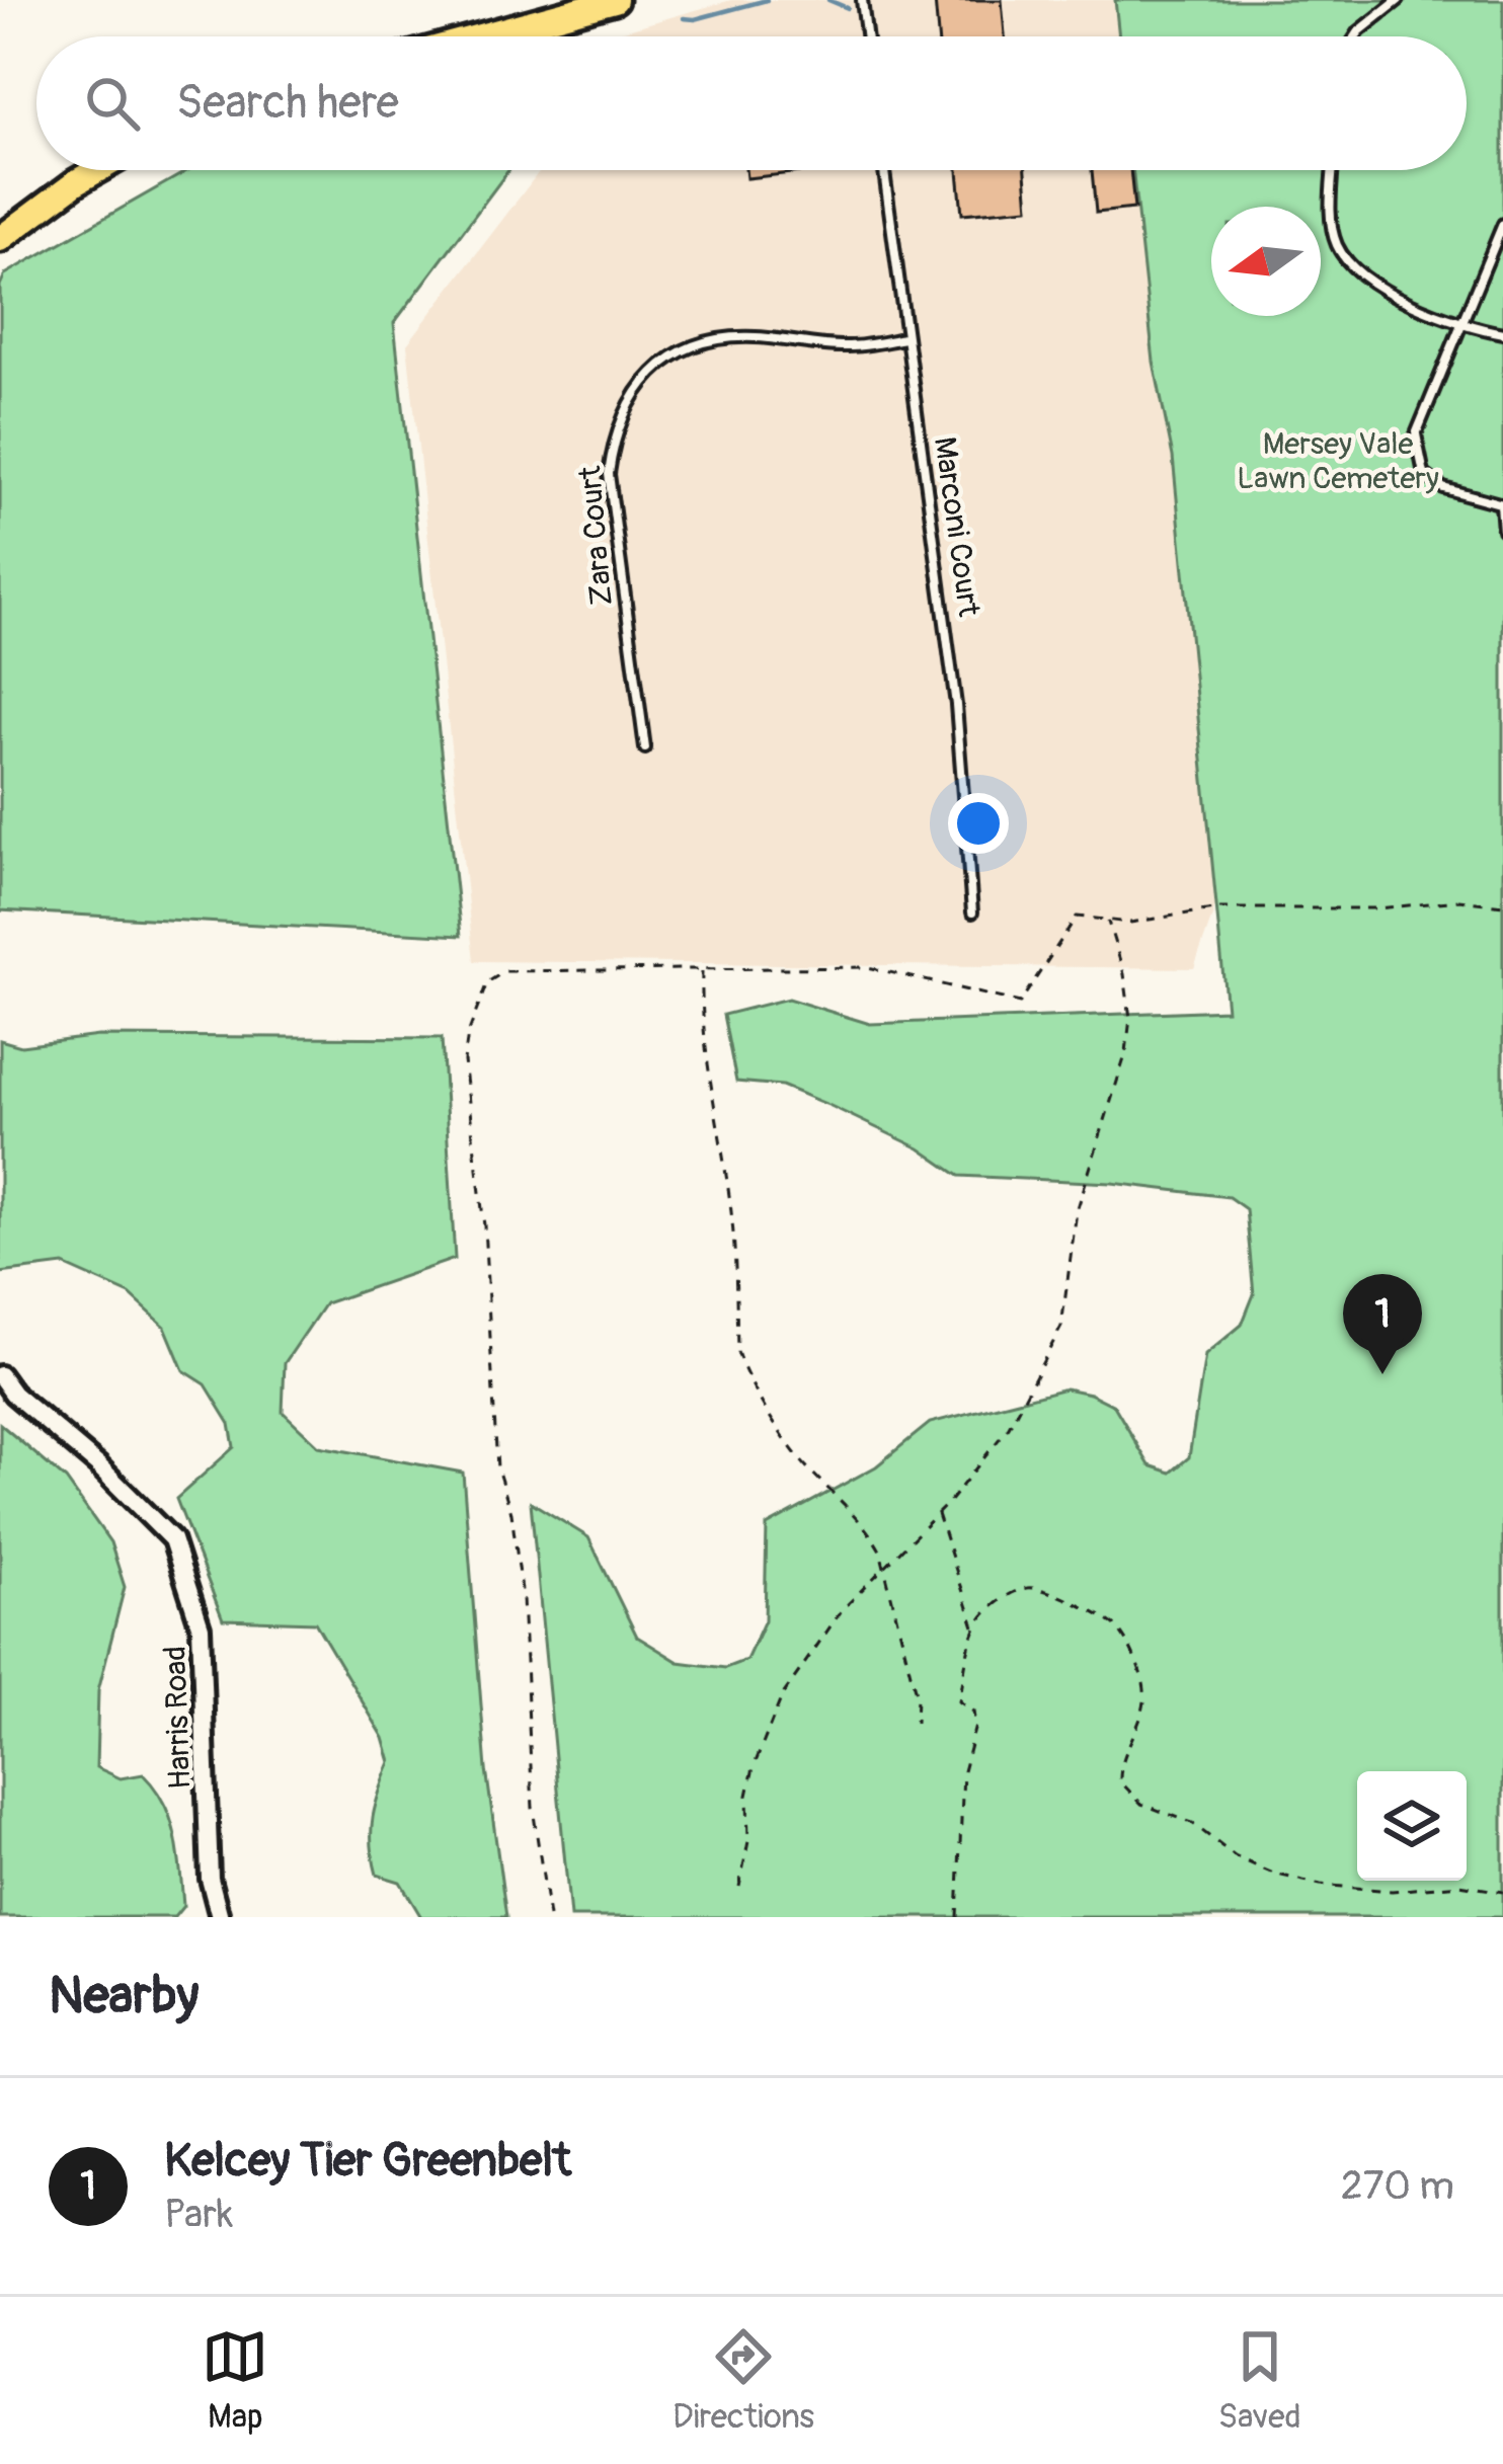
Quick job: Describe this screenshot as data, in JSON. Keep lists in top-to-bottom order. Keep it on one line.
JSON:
{"streets":{"street":["Harris Road"],"lane":["Marconi Court","Zara Court"]},"crossings":[["Marconi Court","Zara Court"]],"parks":["Mersey Vale Lawn Cemetery"],"north":"left","page":{"search":"Search here","pins":"1","heading":"Nearby","list":[{"mark":"1","name":"Kelcey Tier Greenbelt","note":"Park","value":"270 m"}],"nav":["Map","Directions","Saved"]}}
